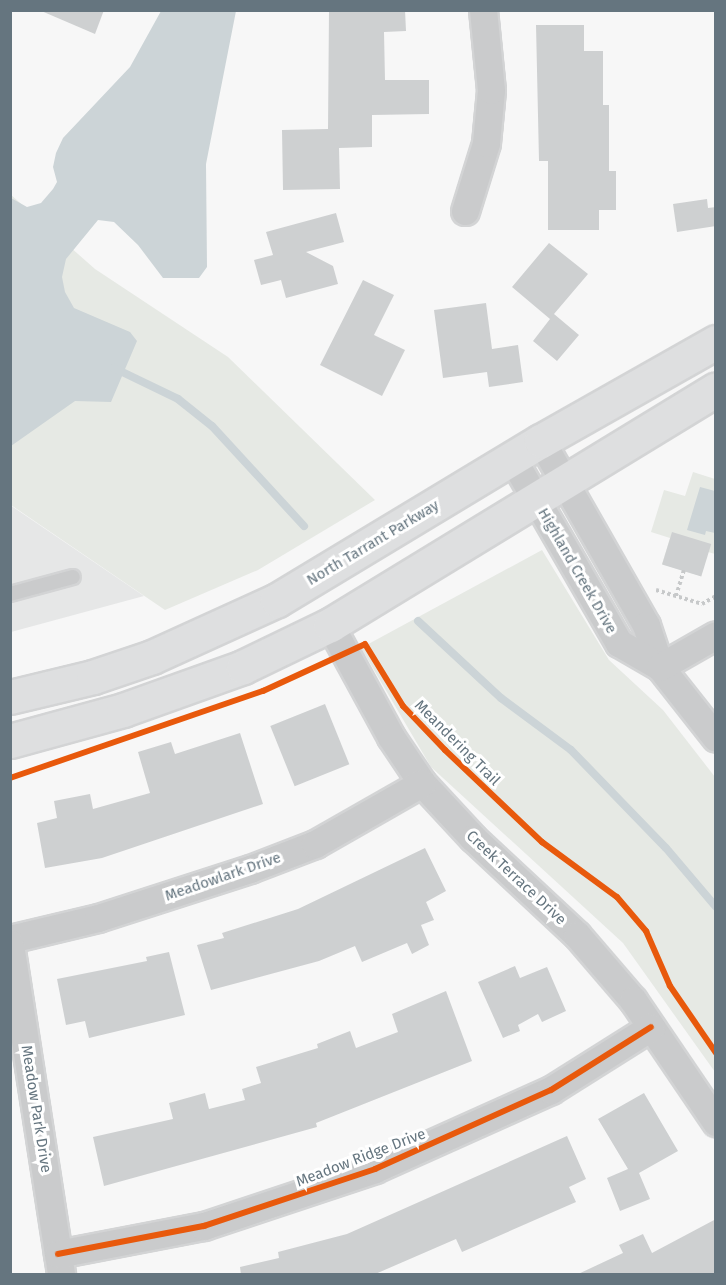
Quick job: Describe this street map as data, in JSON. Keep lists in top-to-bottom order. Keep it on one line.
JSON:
{"streets":{"main road":["North Tarrant Parkway"],"street":["Highland Creek Drive","Meadowlark Drive","Creek Terrace Drive","Meadow Park Drive","Meadow Ridge Drive"],"cycle path":["Meandering Trail"]},"crossings":[["North Tarrant Parkway","Highland Creek Drive"],["Meadowlark Drive","Creek Terrace Drive"],["Creek Terrace Drive","Meadow Ridge Drive"],["Meadow Park Drive","Meadow Ridge Drive"]]}
